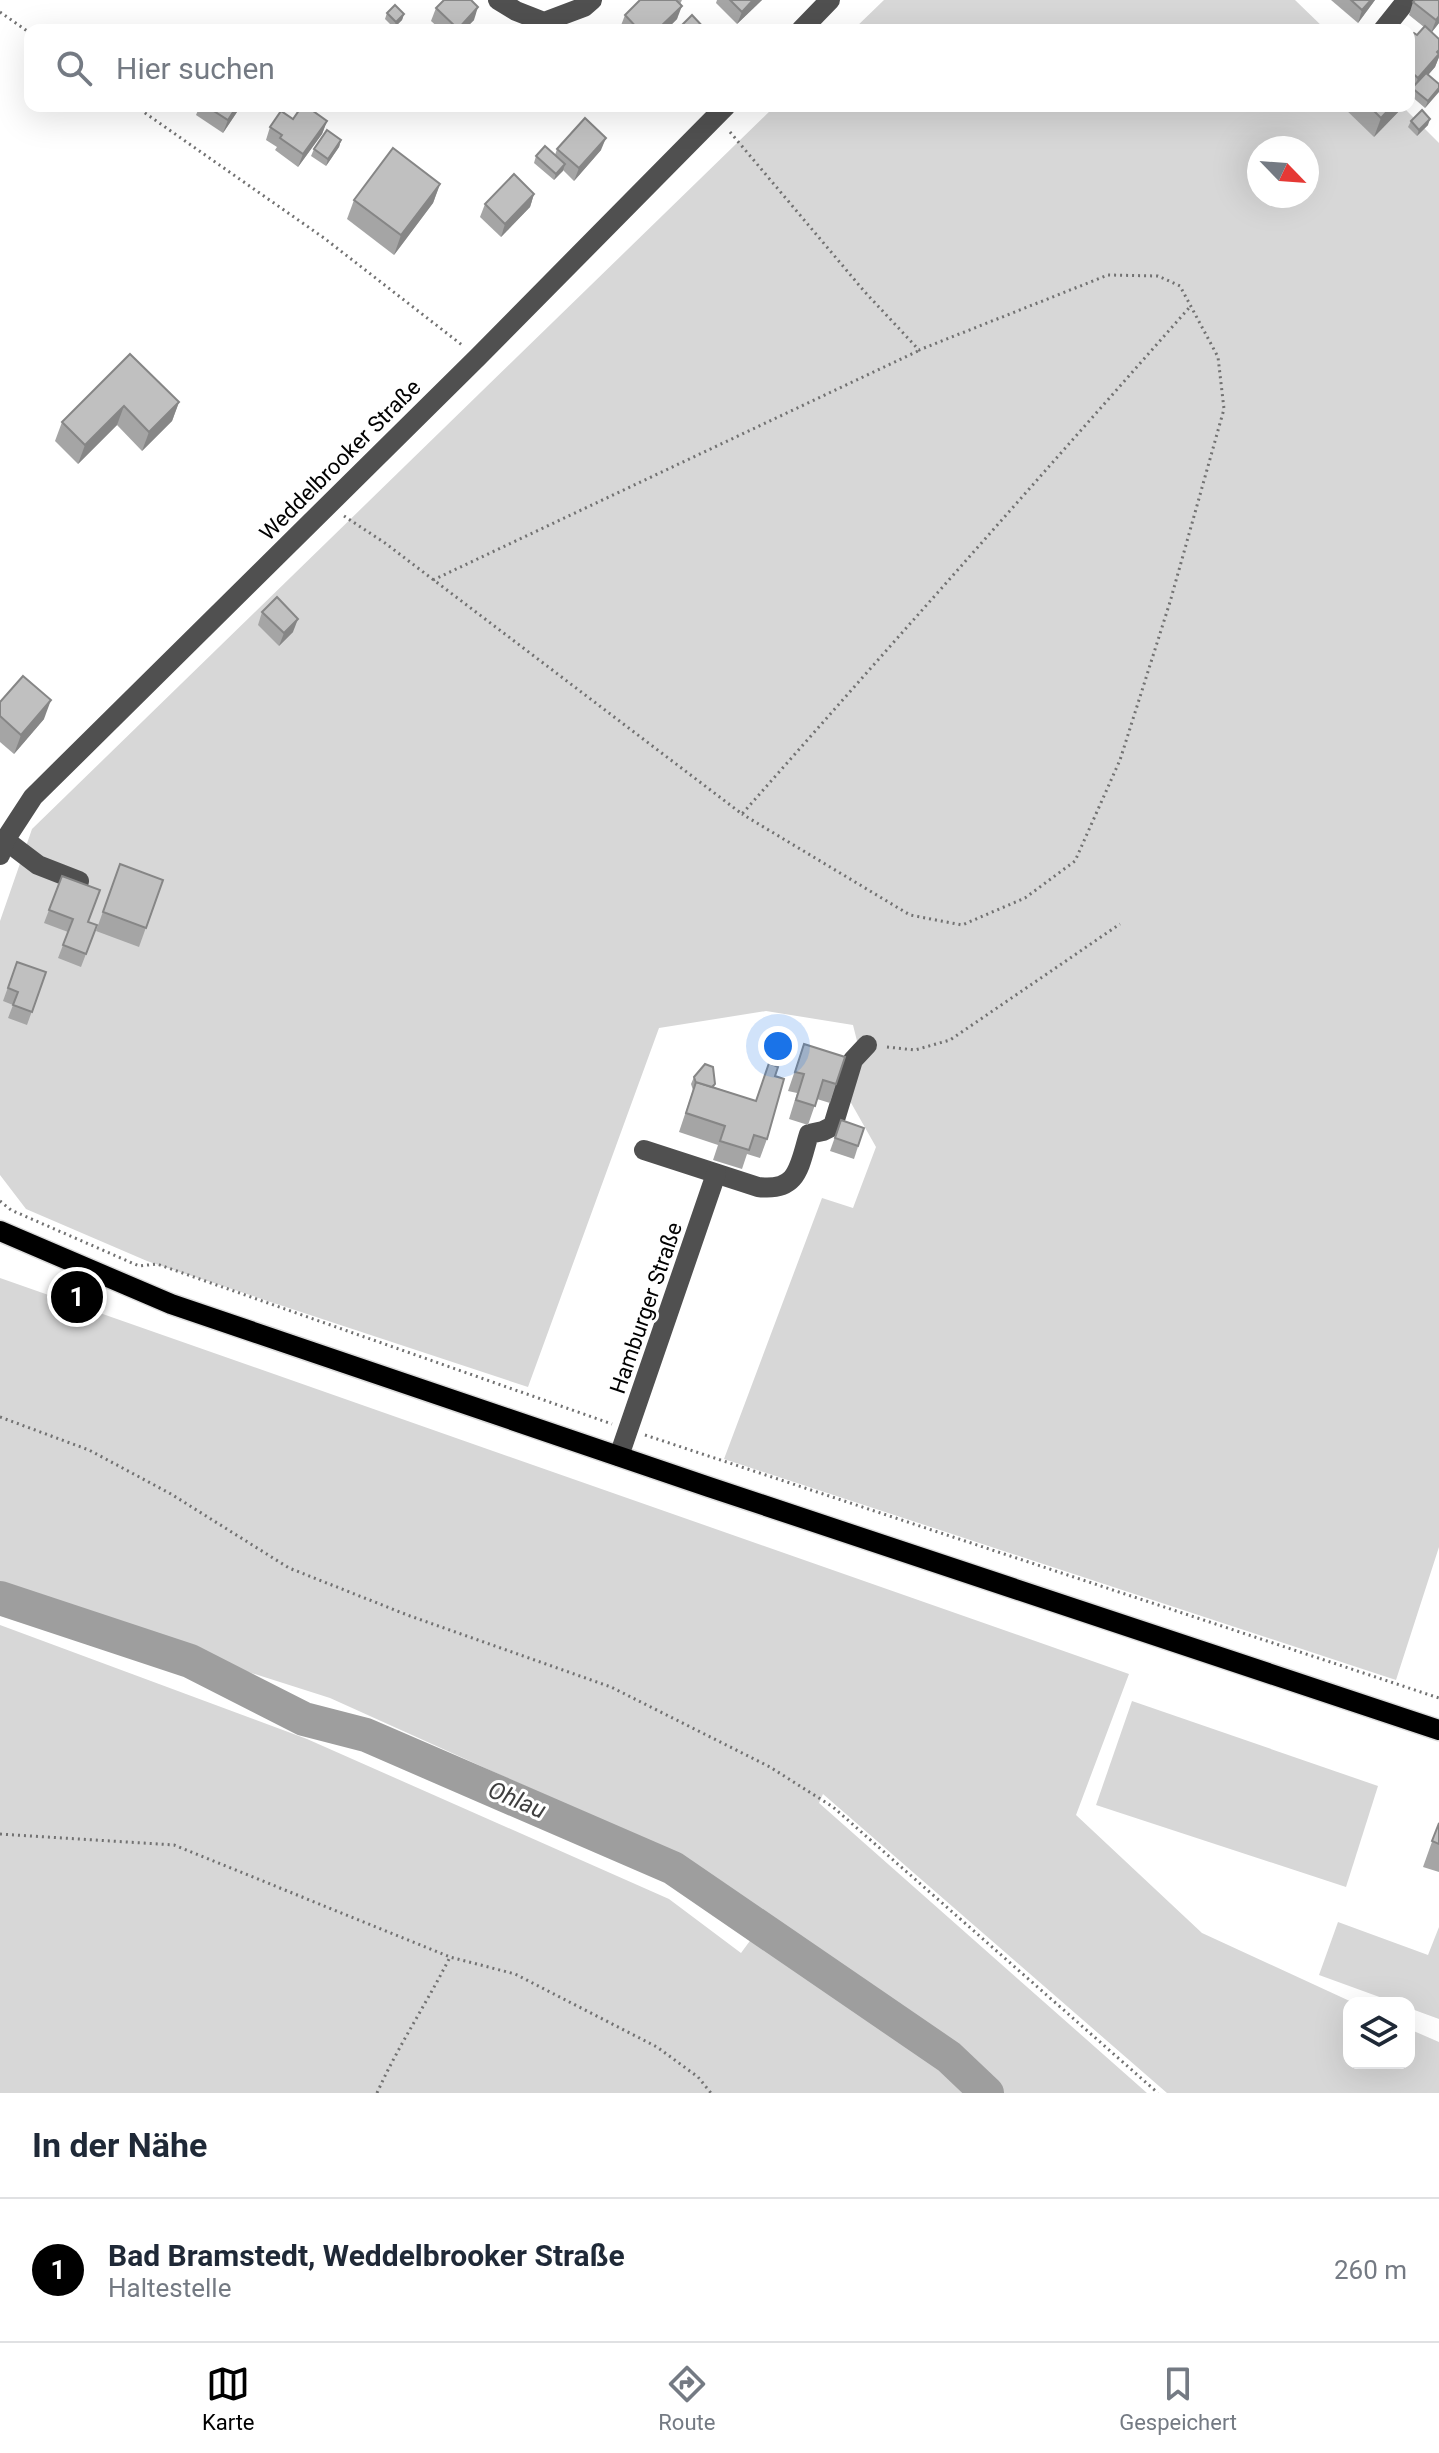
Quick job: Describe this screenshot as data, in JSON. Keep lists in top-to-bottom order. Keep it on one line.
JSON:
{"streets":{"street":["Weddelbrooker Straße","Hamburger Straße"]},"water":["Ohlau"],"north":"bottom right","page":{"search":"Hier suchen","pins":"1","heading":"In der Nähe","list":[{"mark":"1","name":"Bad Bramstedt, Weddelbrooker Straße","note":"Haltestelle","value":"260 m"}],"nav":["Karte","Route","Gespeichert"]}}
